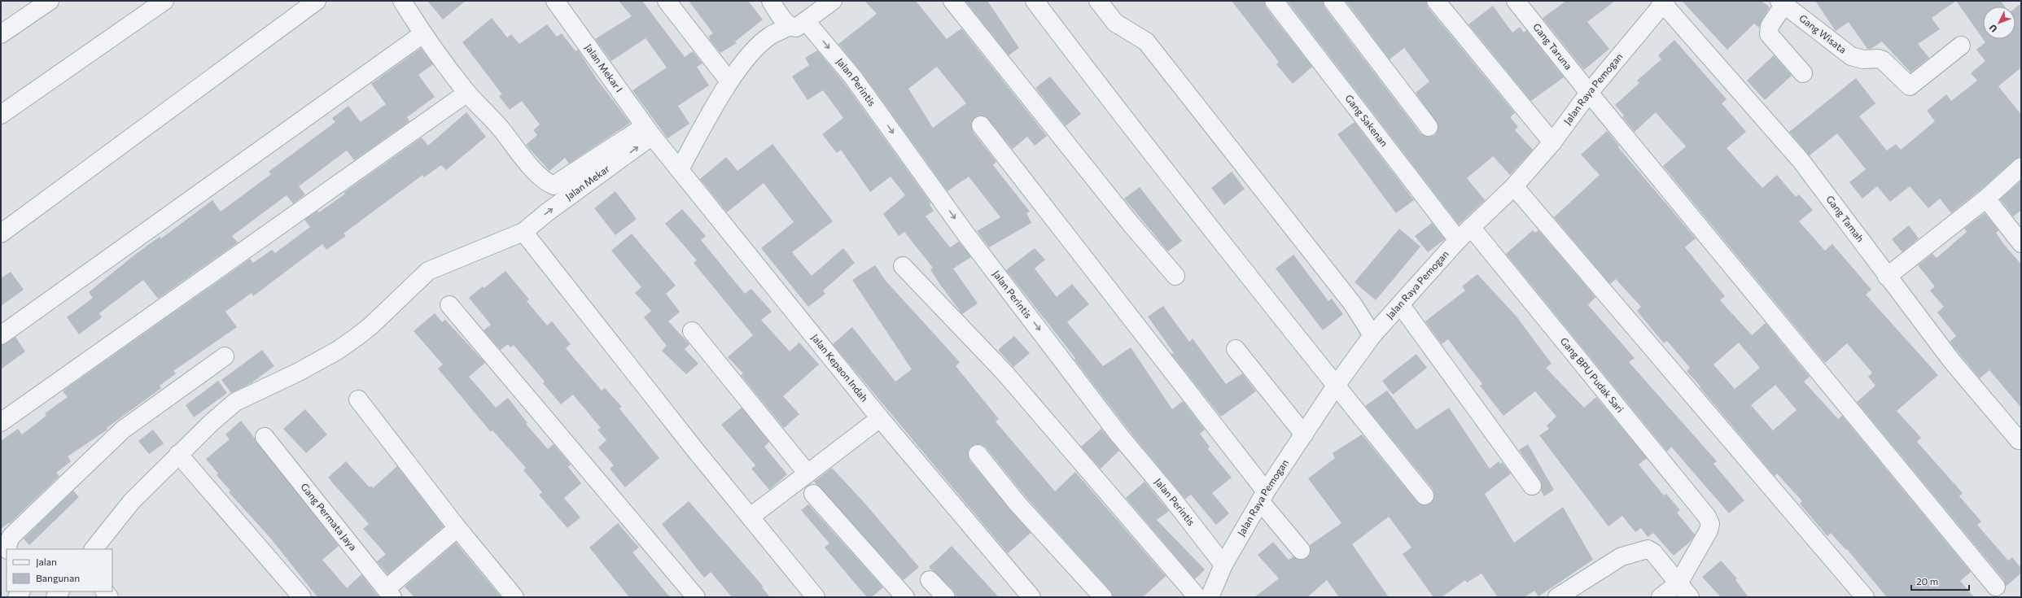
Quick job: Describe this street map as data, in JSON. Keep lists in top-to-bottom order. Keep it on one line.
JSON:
{"streets":{"street":["Gang Wisata","Gang Taruna","Jalan Mekar I","Jalan Perintis","Jalan Raya Pemogan","Gang Sakenan","Jalan Mekar","Gang Tamah","Jalan Kepaon Indah","Gang BPU Pudak Sari","Gang Permata Jaya"]},"crossings":[["Gang Taruna","Jalan Raya Pemogan"],["Jalan Mekar I","Jalan Mekar"],["Jalan Mekar I","Jalan Kepaon Indah"],["Jalan Perintis","Jalan Raya Pemogan"],["Jalan Raya Pemogan","Gang Sakenan"],["Jalan Raya Pemogan","Gang Tamah"],["Jalan Raya Pemogan","Gang BPU Pudak Sari"],["Jalan Mekar","Jalan Kepaon Indah"]],"legend":["Jalan","Bangunan"],"scale_bar":"20 m","north":"bottom left"}
